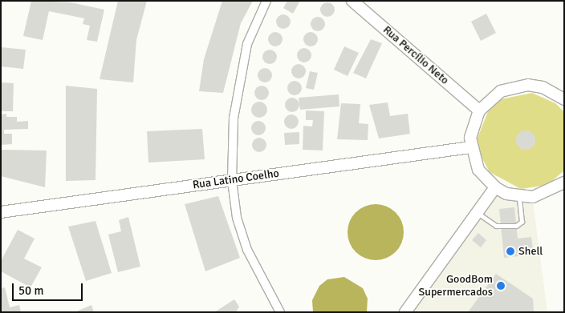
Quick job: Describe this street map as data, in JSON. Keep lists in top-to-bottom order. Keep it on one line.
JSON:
{"streets":{"main road":["Rua Percílio Neto","Rua Latino Coelho"]},"places":["Shell","GoodBom Supermercados"],"scale_bar":"50 m"}
